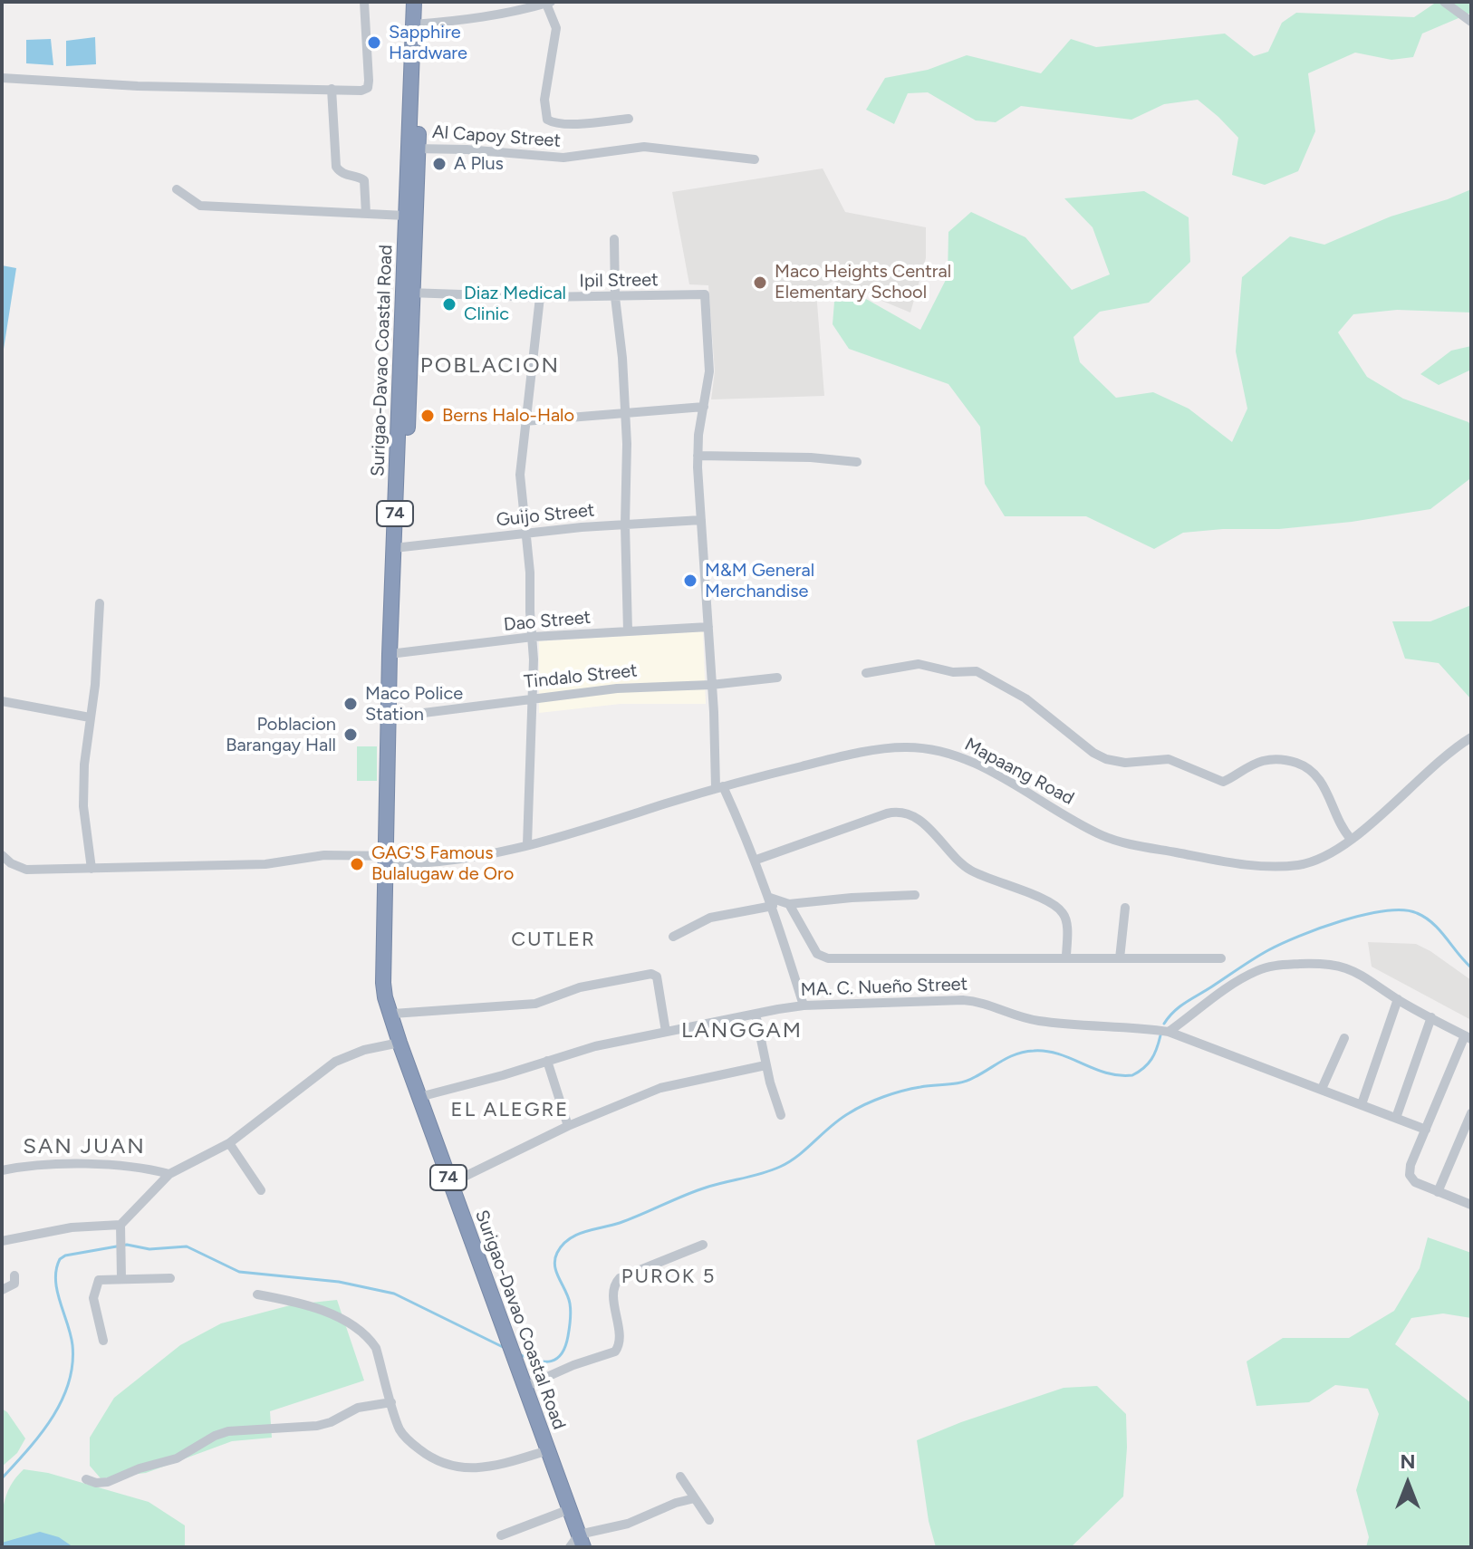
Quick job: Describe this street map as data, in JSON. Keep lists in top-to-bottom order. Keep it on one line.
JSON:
{"streets":{"highway":["Surigao-Davao Coastal Road","74"],"street":["Al Capoy Street","Ipil Street","Guijo Street","Dao Street","Tindalo Street","Mapaang Road","MA. C. Nueño Street"]},"crossings":[["Al Capoy Street","Surigao-Davao Coastal Road"],["Ipil Street","Surigao-Davao Coastal Road"],["Surigao-Davao Coastal Road","Guijo Street"],["Surigao-Davao Coastal Road","Dao Street"],["Surigao-Davao Coastal Road","Tindalo Street"],["Surigao-Davao Coastal Road","Mapaang Road"],["Surigao-Davao Coastal Road","MA. C. Nueño Street"]],"districts":["POBLACION","CUTLER","LANGGAM","EL ALEGRE","SAN JUAN","PUROK 5"],"places":["Sapphire Hardware","A Plus","Maco Heights Central Elementary School","Diaz Medical Clinic","Berns Halo-Halo","M&M General Merchandise","Maco Police Station","Poblacion Barangay Hall","GAG'S Famous Bulalugaw de Oro"],"north":"top"}
